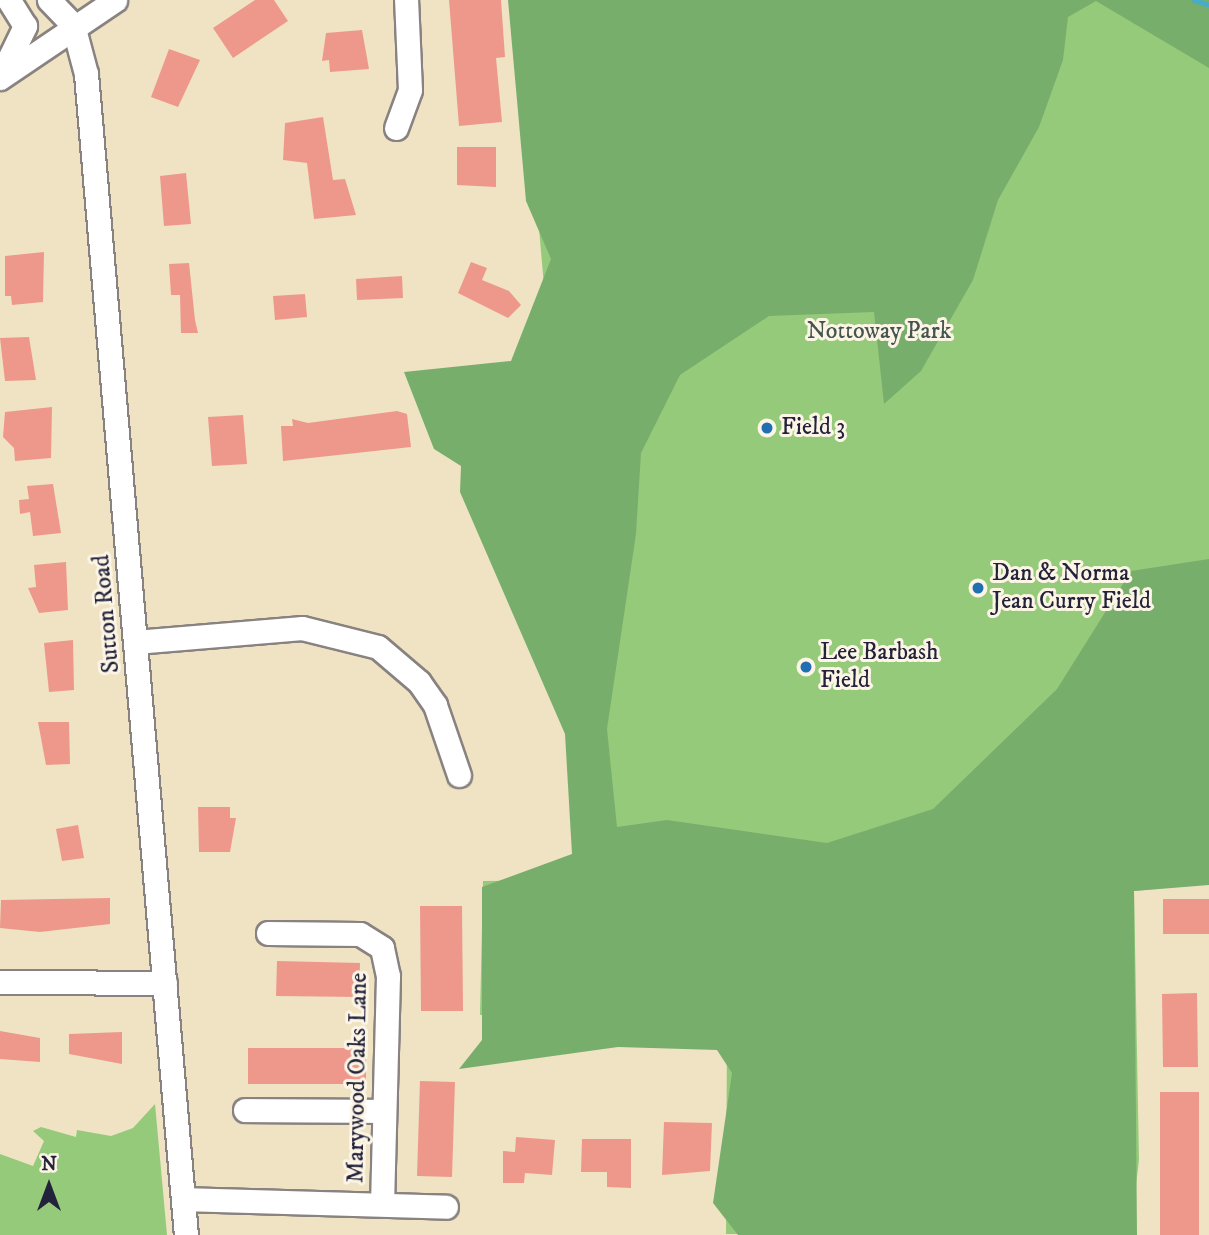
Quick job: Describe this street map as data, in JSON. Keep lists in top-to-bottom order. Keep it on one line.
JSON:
{"streets":{"street":["Sutton Road","Marywood Oaks Lane"]},"parks":["Nottoway Park"],"places":["Field 3","Dan & Norma Jean Curry Field","Lee Barbash Field"],"north":"top"}
